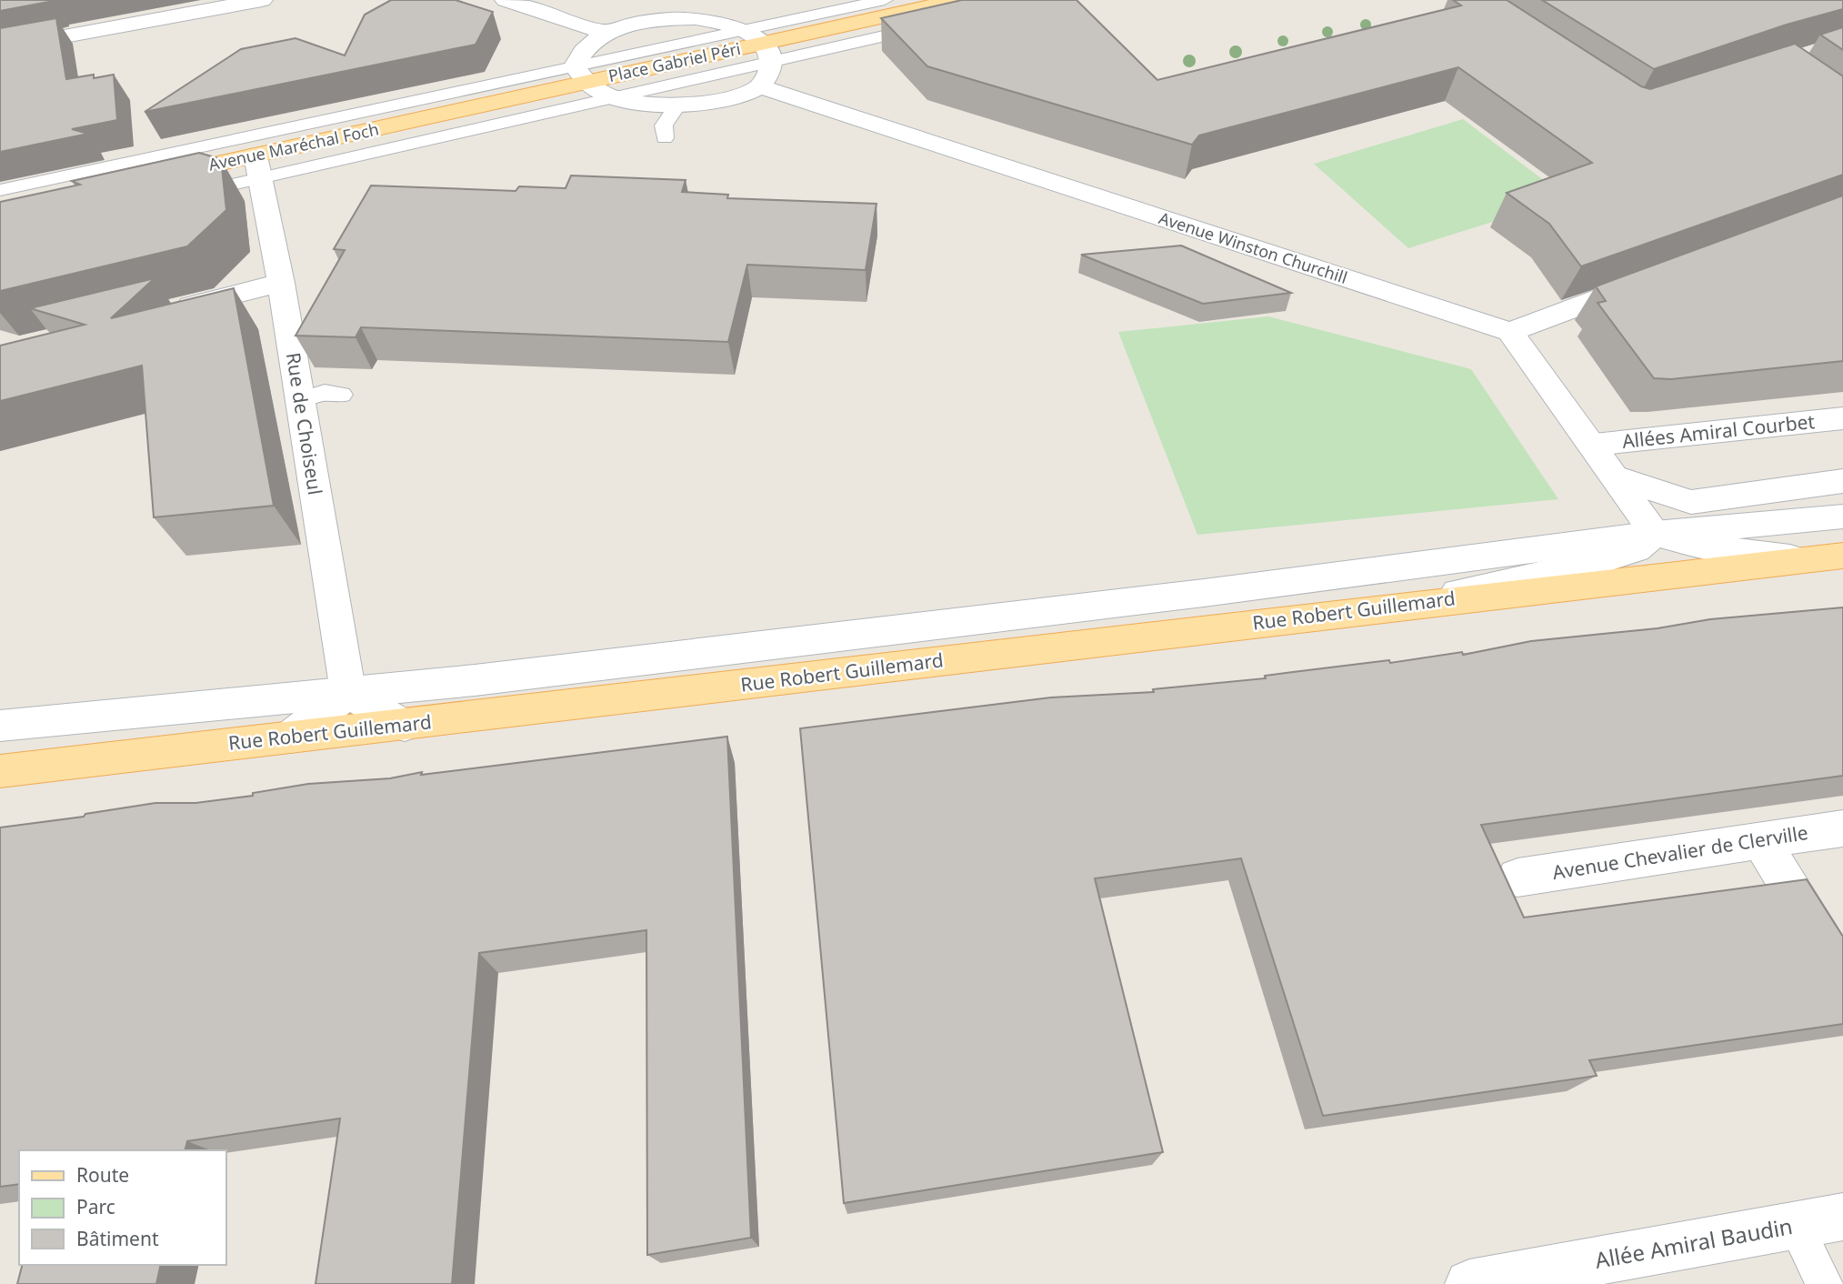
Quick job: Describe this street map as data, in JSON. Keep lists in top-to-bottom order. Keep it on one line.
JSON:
{"streets":{"main road":["Place Gabriel Péri","Avenue Maréchal Foch","Rue Robert Guillemard"],"street":["Avenue Winston Churchill","Rue de Choiseul","Allées Amiral Courbet","Avenue Chevalier de Clerville","Allée Amiral Baudin"]},"crossings":[["Place Gabriel Péri","Avenue Maréchal Foch"],["Place Gabriel Péri","Avenue Winston Churchill"],["Avenue Maréchal Foch","Rue de Choiseul"],["Rue de Choiseul","Rue Robert Guillemard"]],"legend":["Route","Parc","Bâtiment"]}
